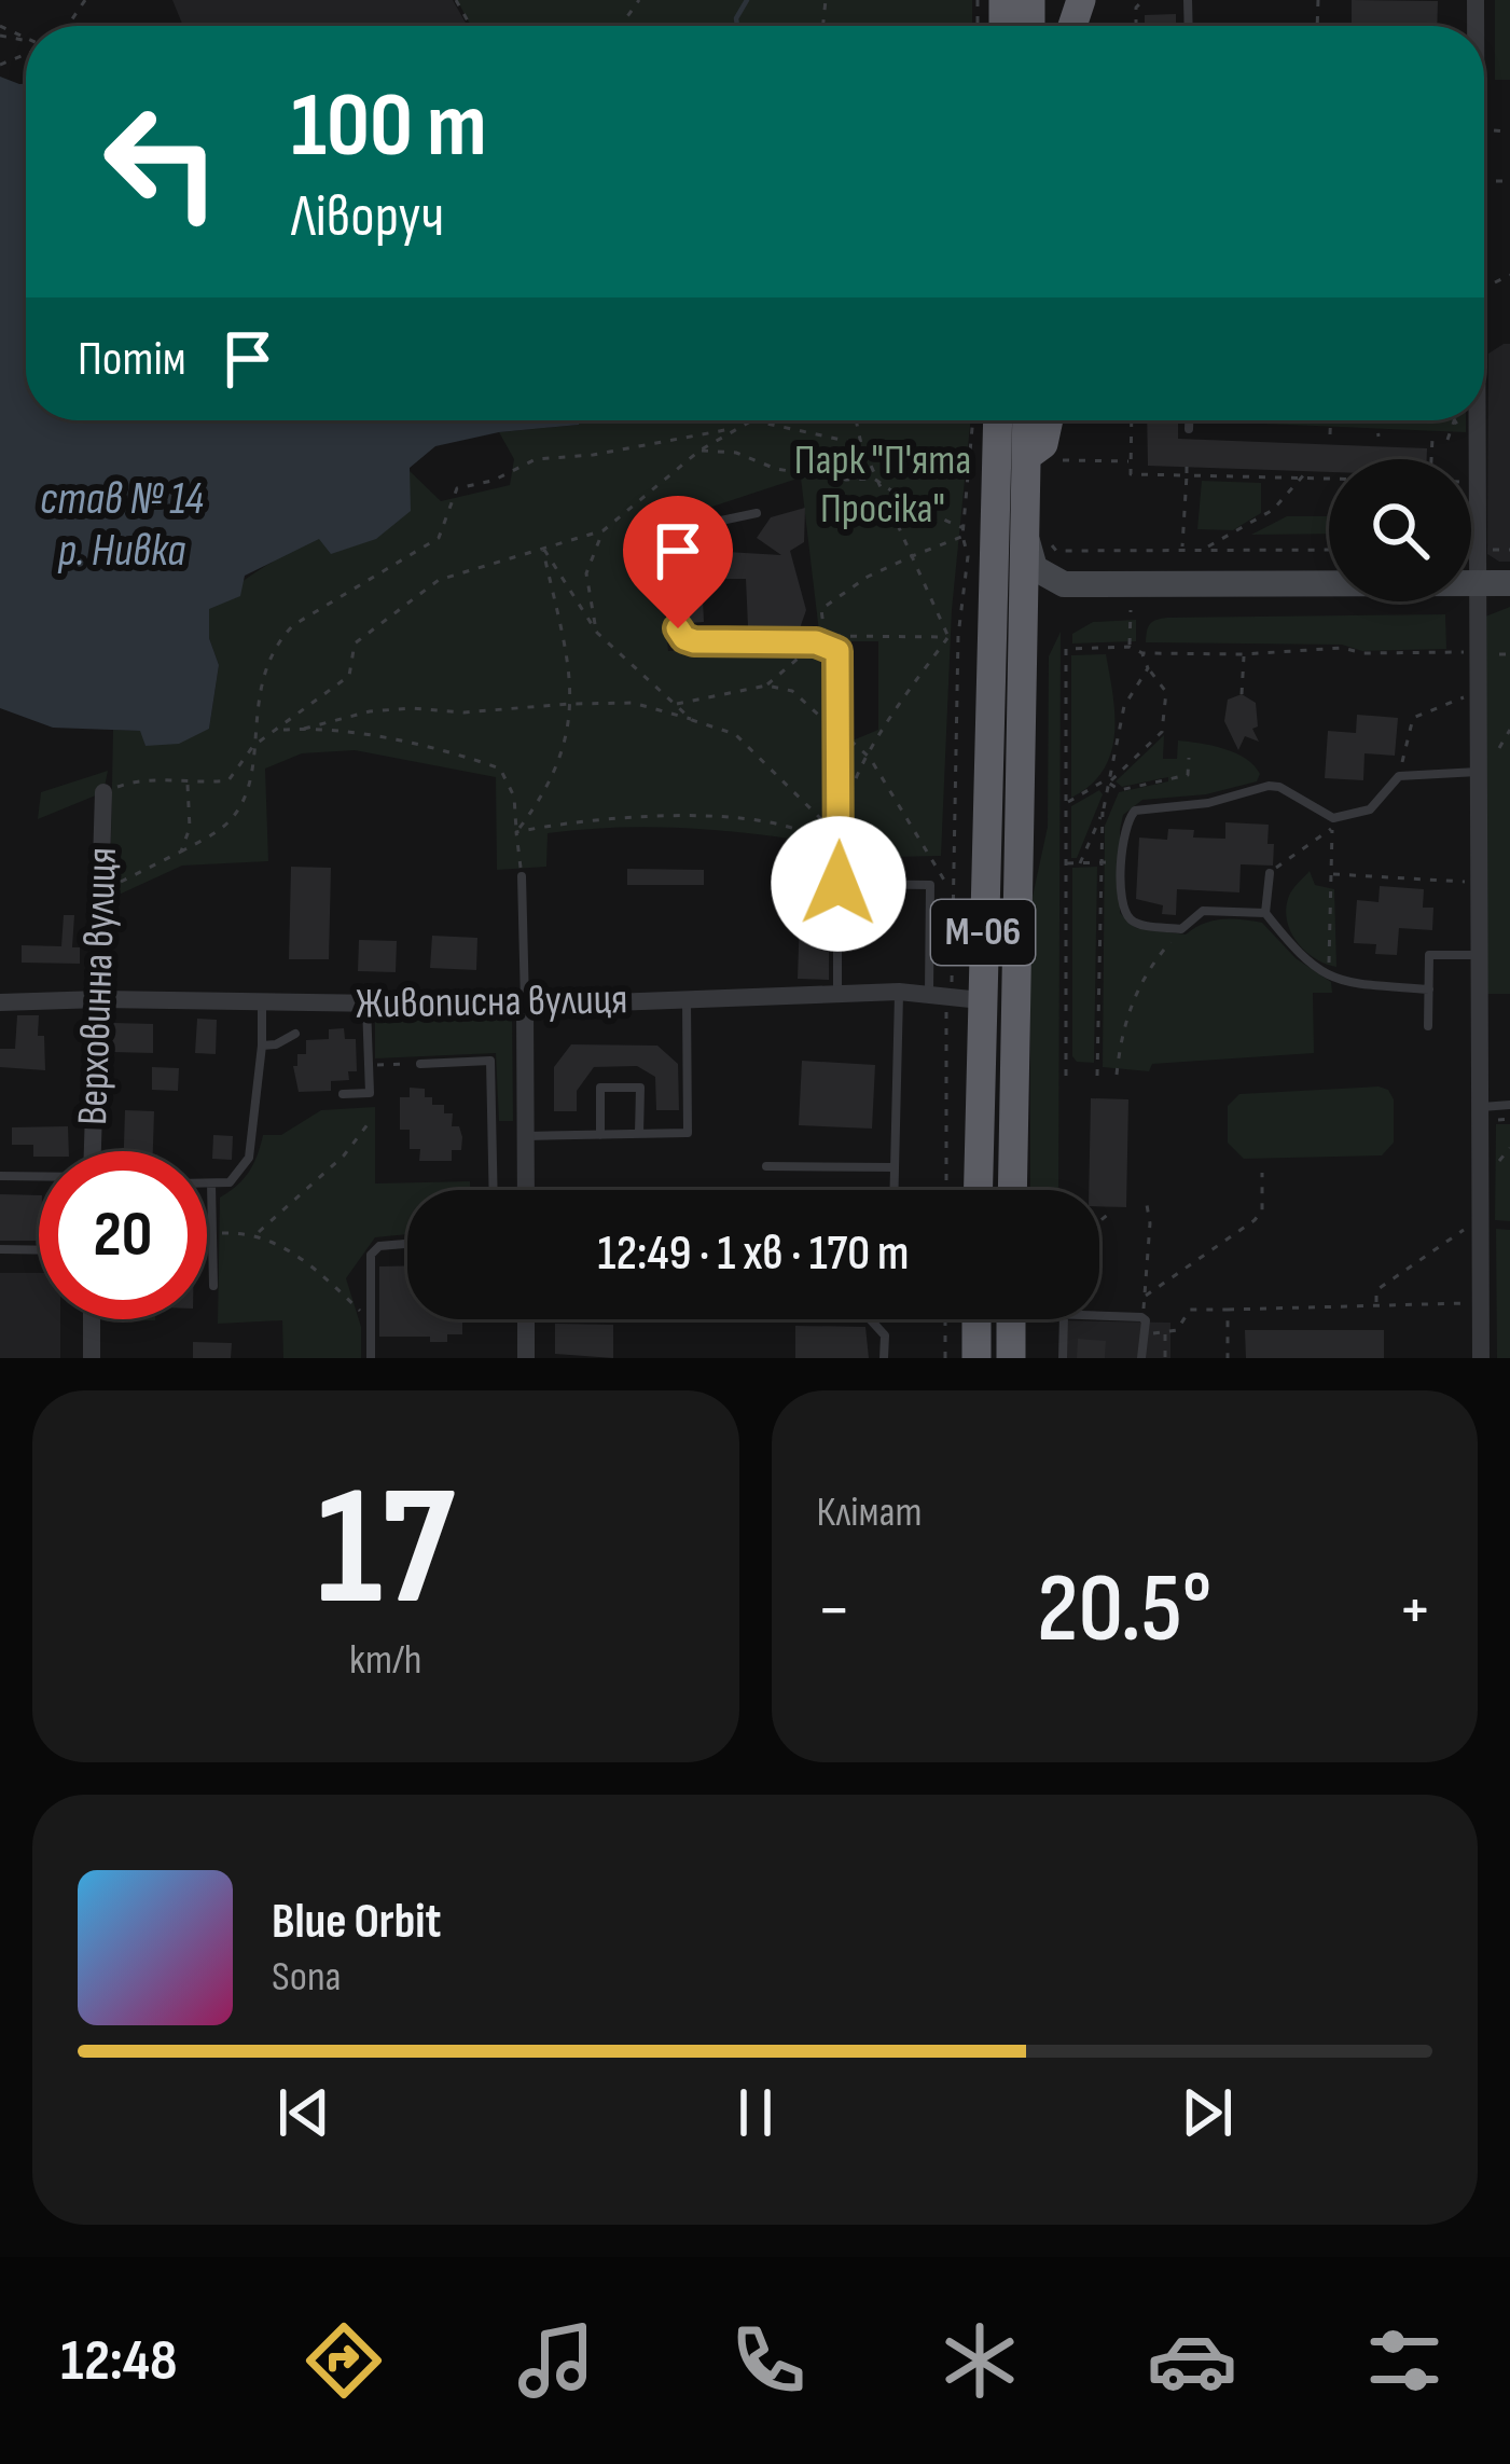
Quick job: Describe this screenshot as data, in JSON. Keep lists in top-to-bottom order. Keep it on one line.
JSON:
{"streets":{"highway":["М-06"],"street":["Верховинна вулиця","Живописна вулиця"]},"crossings":[["М-06","Живописна вулиця"],["Верховинна вулиця","Живописна вулиця"]],"water":["став № 14 р. Нивка"],"parks":["Парк \"П'ята Просіка\""],"page":{"turn":["100 m","Ліворуч"],"then":"Потім","limit":"20","trip":"12:49 · 1 хв · 170 m","tile":[["17","km/h"],"Клімат"],"heat":["−","20.5°","+"],"song":["Blue Orbit","Sona"],"tabs":"12:48"}}
